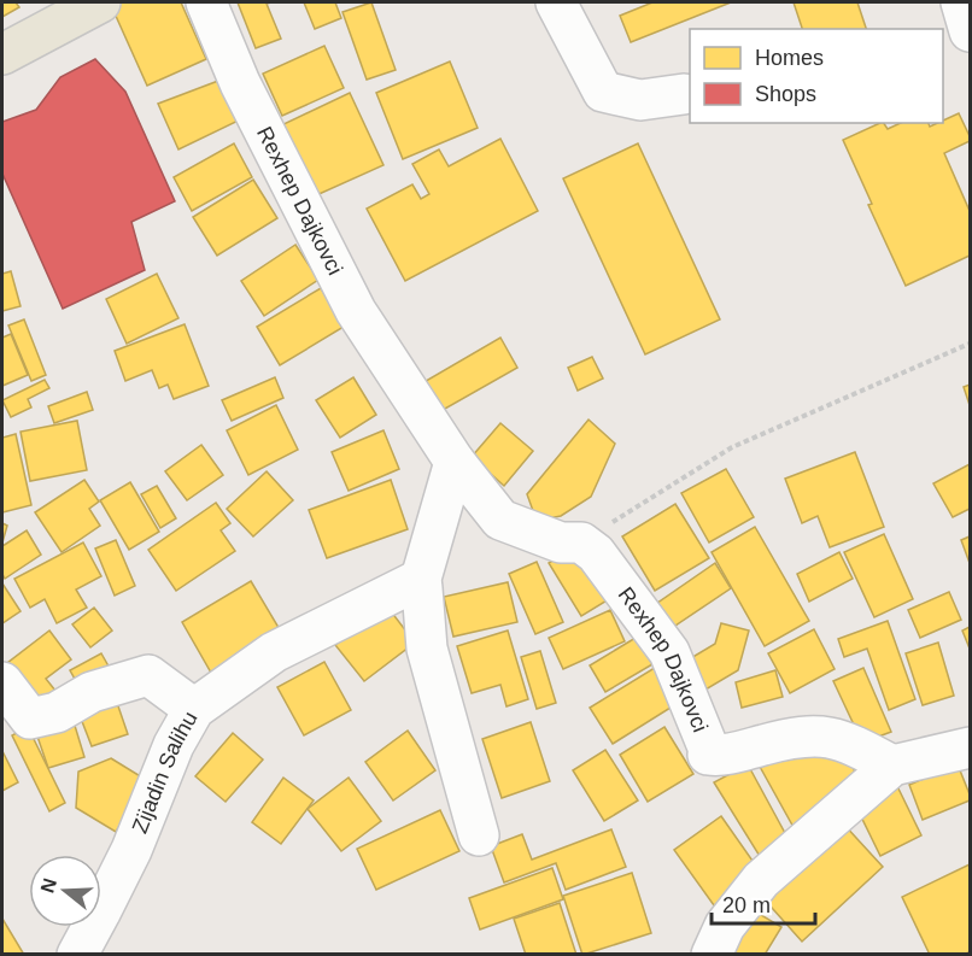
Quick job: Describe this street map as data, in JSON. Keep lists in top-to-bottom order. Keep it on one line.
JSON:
{"streets":{"street":["Rexhep Dajkovci","Zijadin Salihu"]},"legend":["Homes","Shops"],"scale_bar":"20 m","north":"left"}
